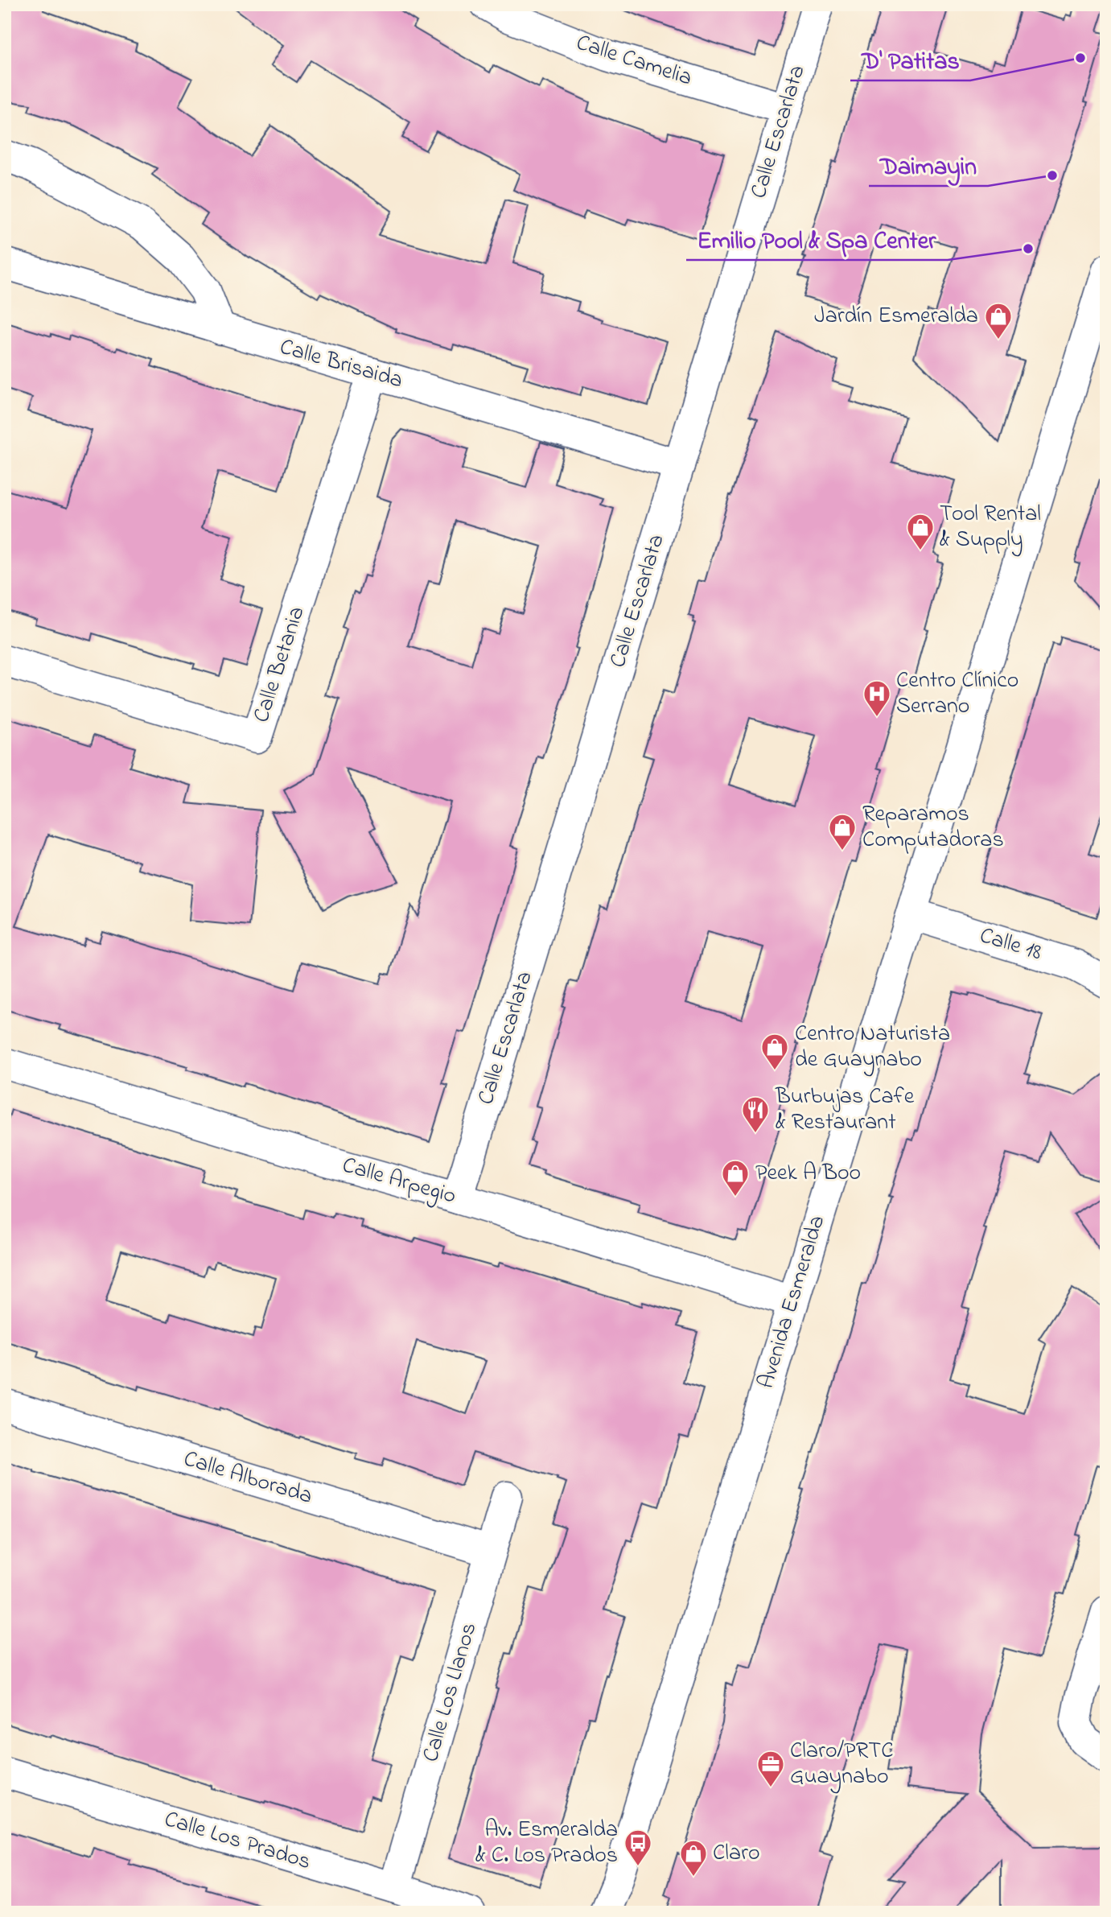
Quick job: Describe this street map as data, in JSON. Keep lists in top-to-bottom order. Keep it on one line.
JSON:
{"streets":{"street":["Calle Camelia","Calle Escarlata","Calle Brisaida","Calle Betania","Calle 18","Calle Arpegio","Avenida Esmeralda","Calle Alborada","Calle Los Llanos","Calle Los Prados"]},"crossings":[["Calle Camelia","Calle Escarlata"],["Calle Escarlata","Calle Brisaida"],["Calle Escarlata","Calle Arpegio"],["Calle Brisaida","Calle Betania"],["Calle 18","Avenida Esmeralda"],["Calle Arpegio","Avenida Esmeralda"],["Calle Alborada","Calle Los Llanos"],["Calle Los Llanos","Calle Los Prados"]],"places":{"other":["D' Patitas","Daimayin","Emilio Pool & Spa Center"],"shop":["Jardín Esmeralda","Tool Rental & Supply","Reparamos Computadoras","Centro Naturista de Guaynabo","Peek A Boo","Claro"],"hospital":["Centro Clínico Serrano"],"restaurant":["Burbujas Cafe & Restaurant"],"office":["Claro/PRTC Guaynabo"],"bus stop":["Av. Esmeralda & C. Los Prados"]}}
